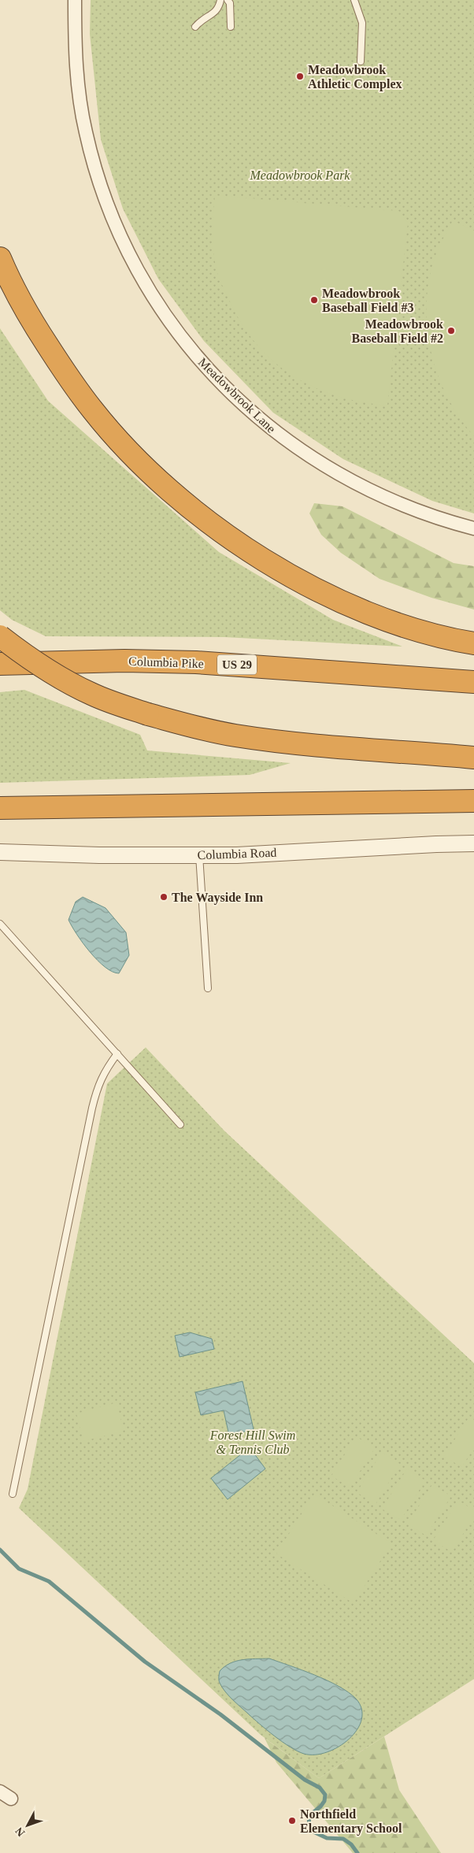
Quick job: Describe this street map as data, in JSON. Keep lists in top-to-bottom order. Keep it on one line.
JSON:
{"streets":{"highway":["Columbia Pike","US 29"],"street":["Meadowbrook Lane","Columbia Road"]},"parks":["Meadowbrook Park","Forest Hill Swim & Tennis Club"],"places":["Meadowbrook Athletic Complex","Meadowbrook Baseball Field #3","Meadowbrook Baseball Field #2","The Wayside Inn","Northfield Elementary School"],"north":"bottom left"}
